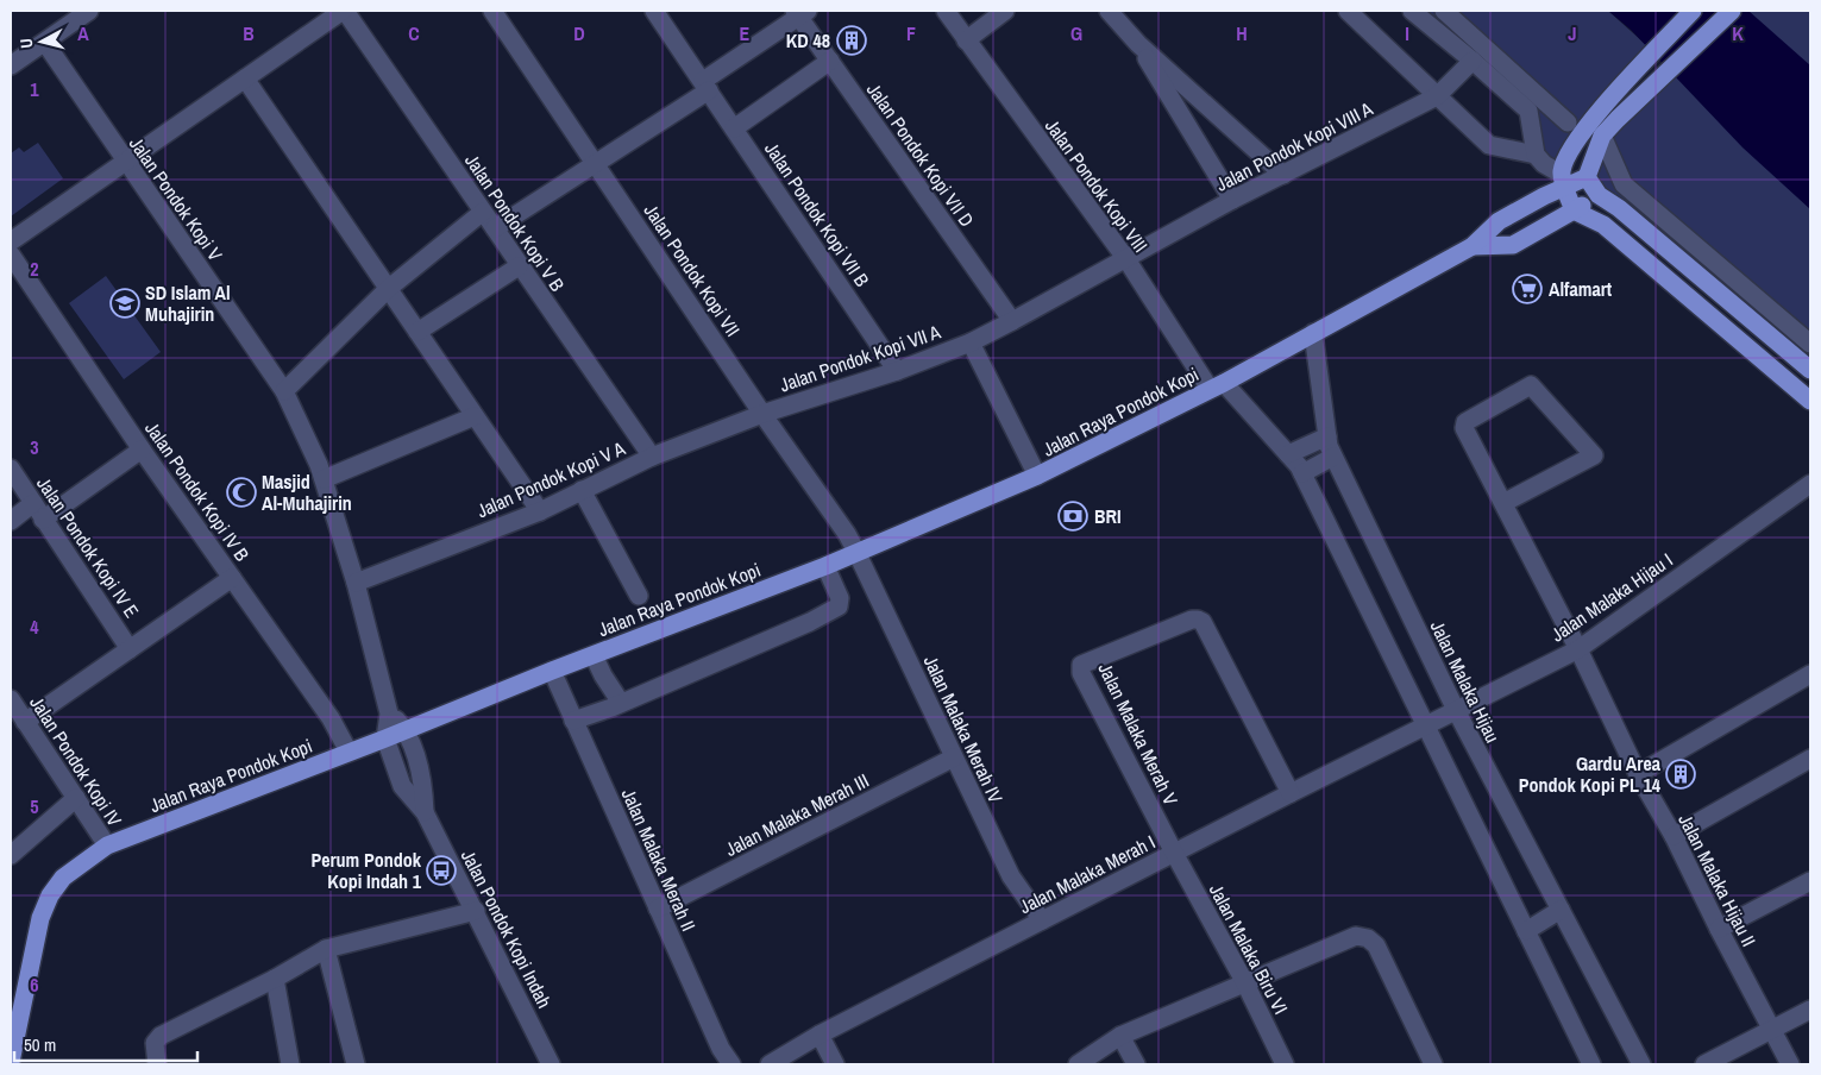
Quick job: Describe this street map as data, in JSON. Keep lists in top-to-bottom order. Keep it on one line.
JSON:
{"streets":{"main road":["Jalan Raya Pondok Kopi"],"street":["Jalan Pondok Kopi VIII A","Jalan Pondok Kopi VII D","Jalan Pondok Kopi VIII","Jalan Pondok Kopi V","Jalan Pondok Kopi VII B","Jalan Pondok Kopi V B","Jalan Pondok Kopi VII","Jalan Pondok Kopi VII A","Jalan Pondok Kopi V A","Jalan Pondok Kopi IV B","Jalan Pondok Kopi IV E","Jalan Malaka Hijau I","Jalan Malaka Hijau","Jalan Malaka Merah IV","Jalan Malaka Merah V","Jalan Pondok Kopi IV","Jalan Malaka Merah III","Jalan Malaka Merah II","Jalan Malaka Merah I","Jalan Malaka Hijau II","Jalan Pondok Kopi Indah","Jalan Malaka Biru VI"]},"crossings":[["Jalan Pondok Kopi VIII A","Jalan Pondok Kopi VIII"],["Jalan Pondok Kopi VIII A","Jalan Pondok Kopi VII A"],["Jalan Pondok Kopi VII D","Jalan Pondok Kopi VII A"],["Jalan Pondok Kopi VIII","Jalan Pondok Kopi VII A"],["Jalan Pondok Kopi VIII","Jalan Raya Pondok Kopi"],["Jalan Pondok Kopi V","Jalan Raya Pondok Kopi"],["Jalan Pondok Kopi V","Jalan Pondok Kopi V A"],["Jalan Pondok Kopi V","Jalan Pondok Kopi Indah"],["Jalan Pondok Kopi VII B","Jalan Pondok Kopi VII A"],["Jalan Pondok Kopi V B","Jalan Pondok Kopi V A"],["Jalan Pondok Kopi VII","Jalan Pondok Kopi VII A"],["Jalan Pondok Kopi VII","Jalan Raya Pondok Kopi"],["Jalan Pondok Kopi VII","Jalan Pondok Kopi V A"],["Jalan Pondok Kopi VII","Jalan Malaka Merah IV"],["Jalan Pondok Kopi VII A","Jalan Raya Pondok Kopi"],["Jalan Pondok Kopi VII A","Jalan Pondok Kopi V A"],["Jalan Raya Pondok Kopi","Jalan Pondok Kopi IV B"],["Jalan Raya Pondok Kopi","Jalan Malaka Hijau"],["Jalan Raya Pondok Kopi","Jalan Malaka Merah IV"],["Jalan Raya Pondok Kopi","Jalan Pondok Kopi IV"],["Jalan Raya Pondok Kopi","Jalan Malaka Merah II"],["Jalan Raya Pondok Kopi","Jalan Pondok Kopi Indah"],["Jalan Malaka Hijau I","Jalan Malaka Hijau"],["Jalan Malaka Hijau I","Jalan Malaka Merah I"],["Jalan Malaka Hijau I","Jalan Malaka Hijau II"],["Jalan Malaka Merah IV","Jalan Malaka Merah III"],["Jalan Malaka Merah IV","Jalan Malaka Merah I"],["Jalan Malaka Merah V","Jalan Malaka Merah I"],["Jalan Malaka Merah V","Jalan Malaka Biru VI"],["Jalan Malaka Merah III","Jalan Malaka Merah II"],["Jalan Malaka Merah I","Jalan Malaka Biru VI"]],"places":{"building":["KD 48","Gardu Area Pondok Kopi PL 14"],"supermarket":["Alfamart"],"school or university":["SD Islam Al Muhajirin"],"mosque":["Masjid Al-Muhajirin"],"bank":["BRI"],"bus stop":["Perum Pondok Kopi Indah 1"]},"scale_bar":"50 m","north":"left","grid":{"columns":["A","B","C","D","E","F","G","H","I","J","K"],"rows":["1","2","3","4","5","6"]}}
